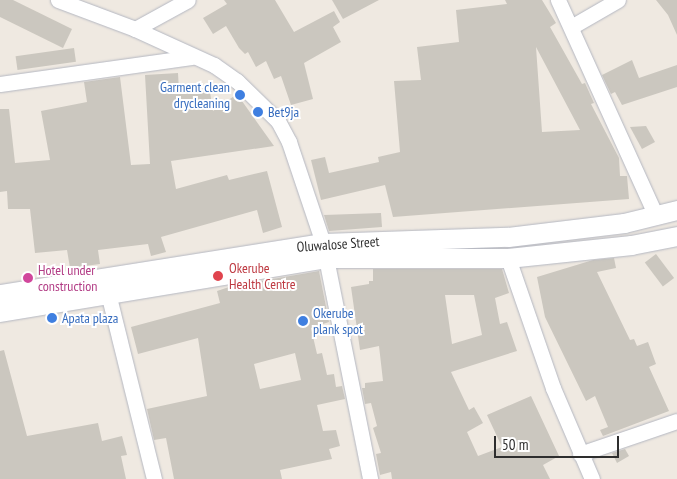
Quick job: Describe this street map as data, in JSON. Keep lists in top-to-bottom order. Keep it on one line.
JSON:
{"streets":{"street":["Oluwalose Street"]},"places":["Garment clean drycleaning","Bet9ja","Okerube Health Centre","Hotel under construction","Apata plaza","Okerube plank spot"],"scale_bar":"50 m"}
